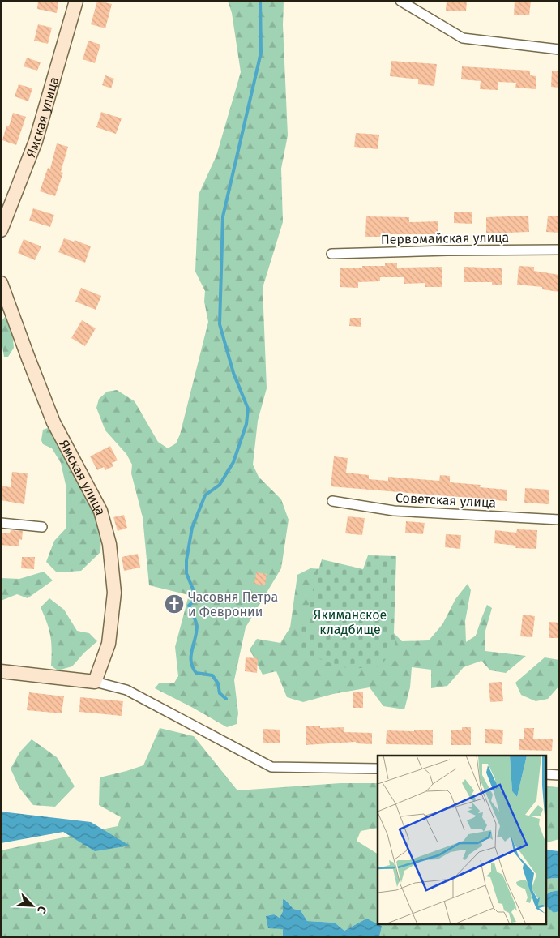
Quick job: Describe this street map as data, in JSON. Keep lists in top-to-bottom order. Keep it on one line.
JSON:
{"streets":{"street":["Ямская улица","Первомайская улица","Советская улица"]},"parks":["Якиманское кладбище"],"places":{"church":["Часовня Петра и Февронии"]},"north":"bottom right"}
